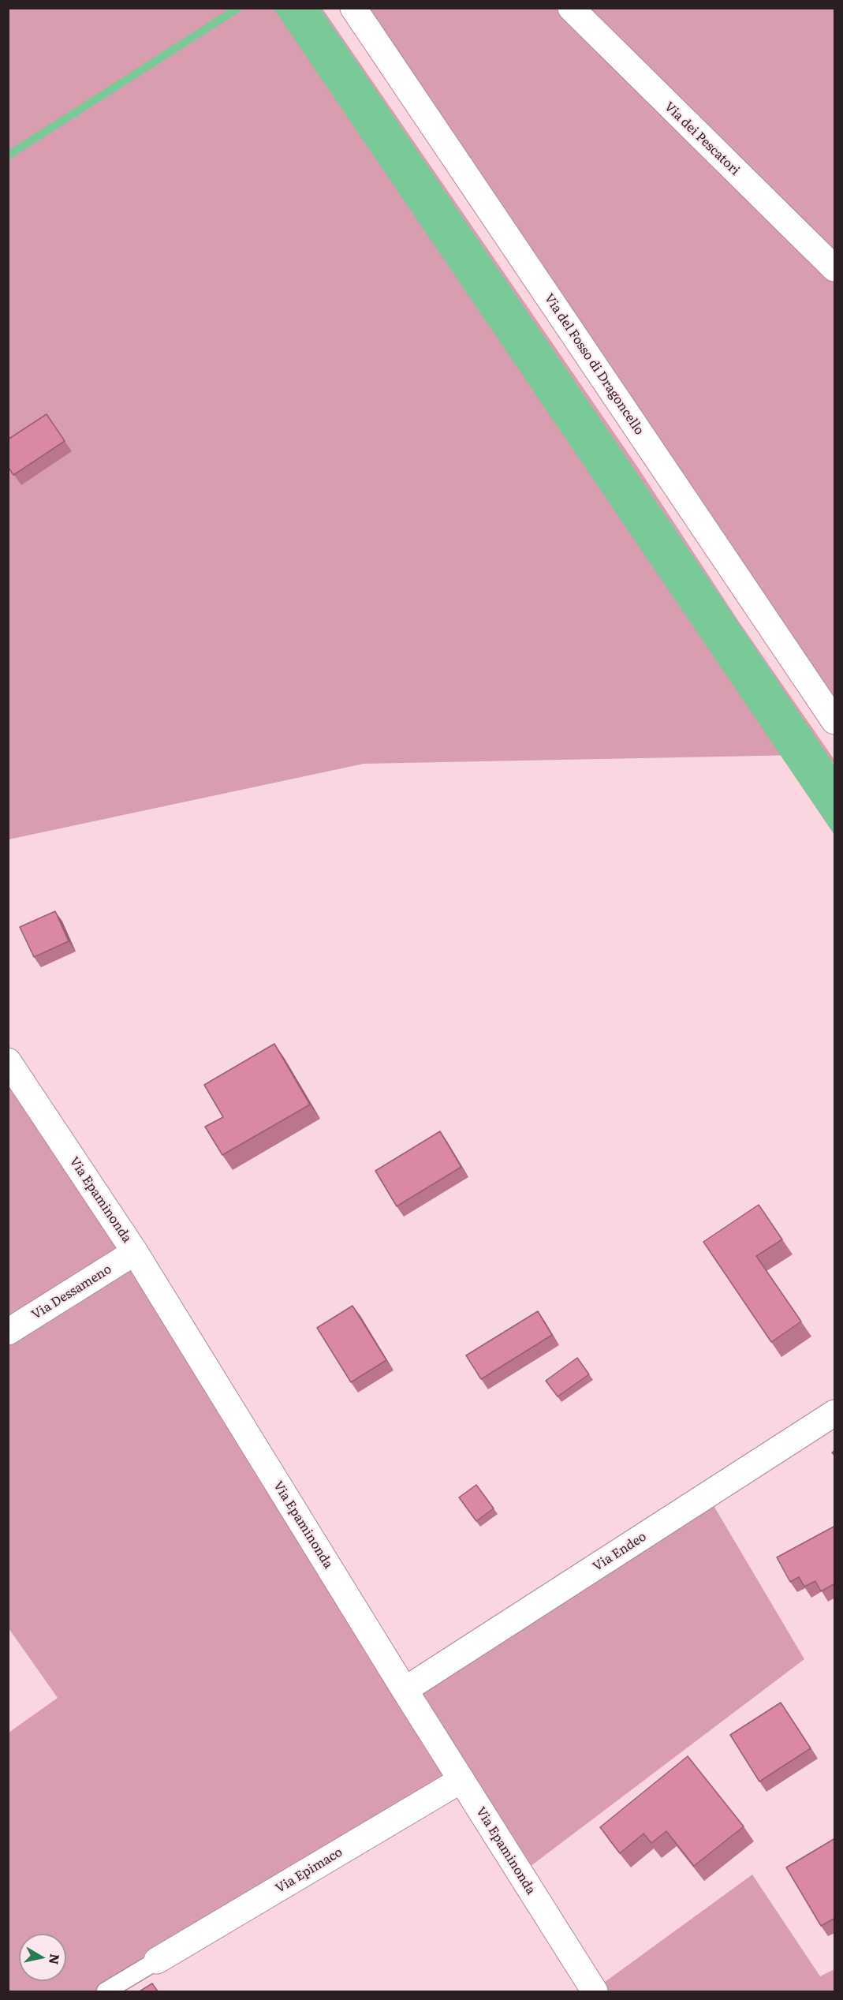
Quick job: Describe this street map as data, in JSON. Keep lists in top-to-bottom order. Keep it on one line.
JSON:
{"streets":{"street":["Via dei Pescatori","Via del Fosso di Dragoncello","Via Epaminonda","Via Dessameno","Via Endeo","Via Epimaco"]},"crossings":[["Via Epaminonda","Via Dessameno"],["Via Epaminonda","Via Endeo"],["Via Epaminonda","Via Epimaco"]],"north":"right"}
